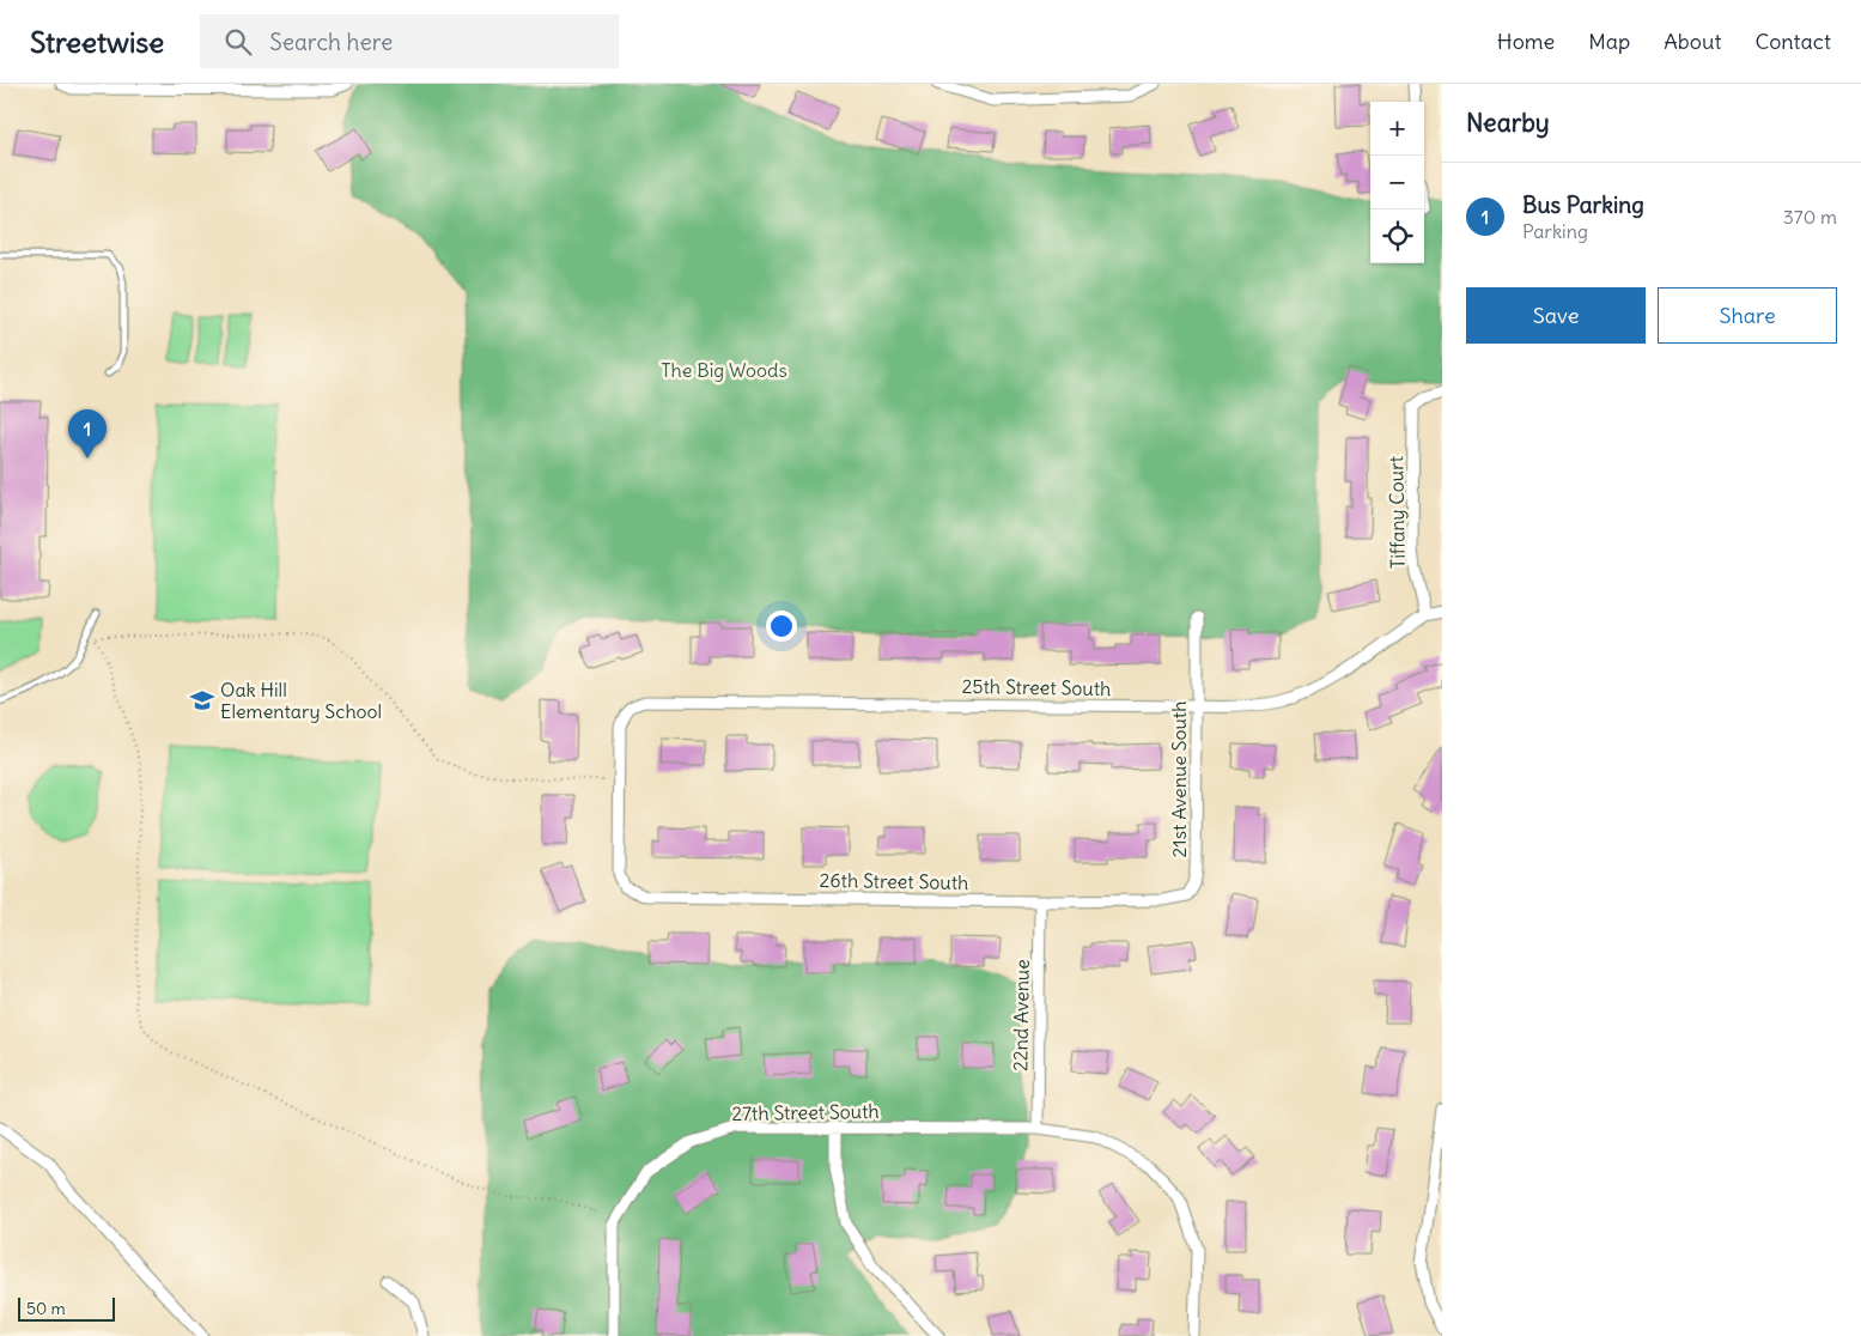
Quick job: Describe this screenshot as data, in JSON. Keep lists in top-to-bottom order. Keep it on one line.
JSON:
{"streets":{"street":["Tiffany Court","25th Street South","21st Avenue South","26th Street South","22nd Avenue","27th Street South"]},"crossings":[["Tiffany Court","25th Street South"],["25th Street South","21st Avenue South"],["25th Street South","26th Street South"],["21st Avenue South","26th Street South"],["26th Street South","22nd Avenue"],["22nd Avenue","27th Street South"]],"parks":["The Big Woods"],"places":{"school or university":["Oak Hill Elementary School"]},"scale_bar":"50 m","page":{"header":"Streetwise","search":"Search here","nav":["Home","Map","About","Contact"],"heading":"Nearby","map_buttons":["+","−"],"list":[{"mark":"1","name":"Bus Parking","note":"Parking","value":"370 m"}],"buttons":["Save","Share"],"pins":"1","scale":"50 m"}}
